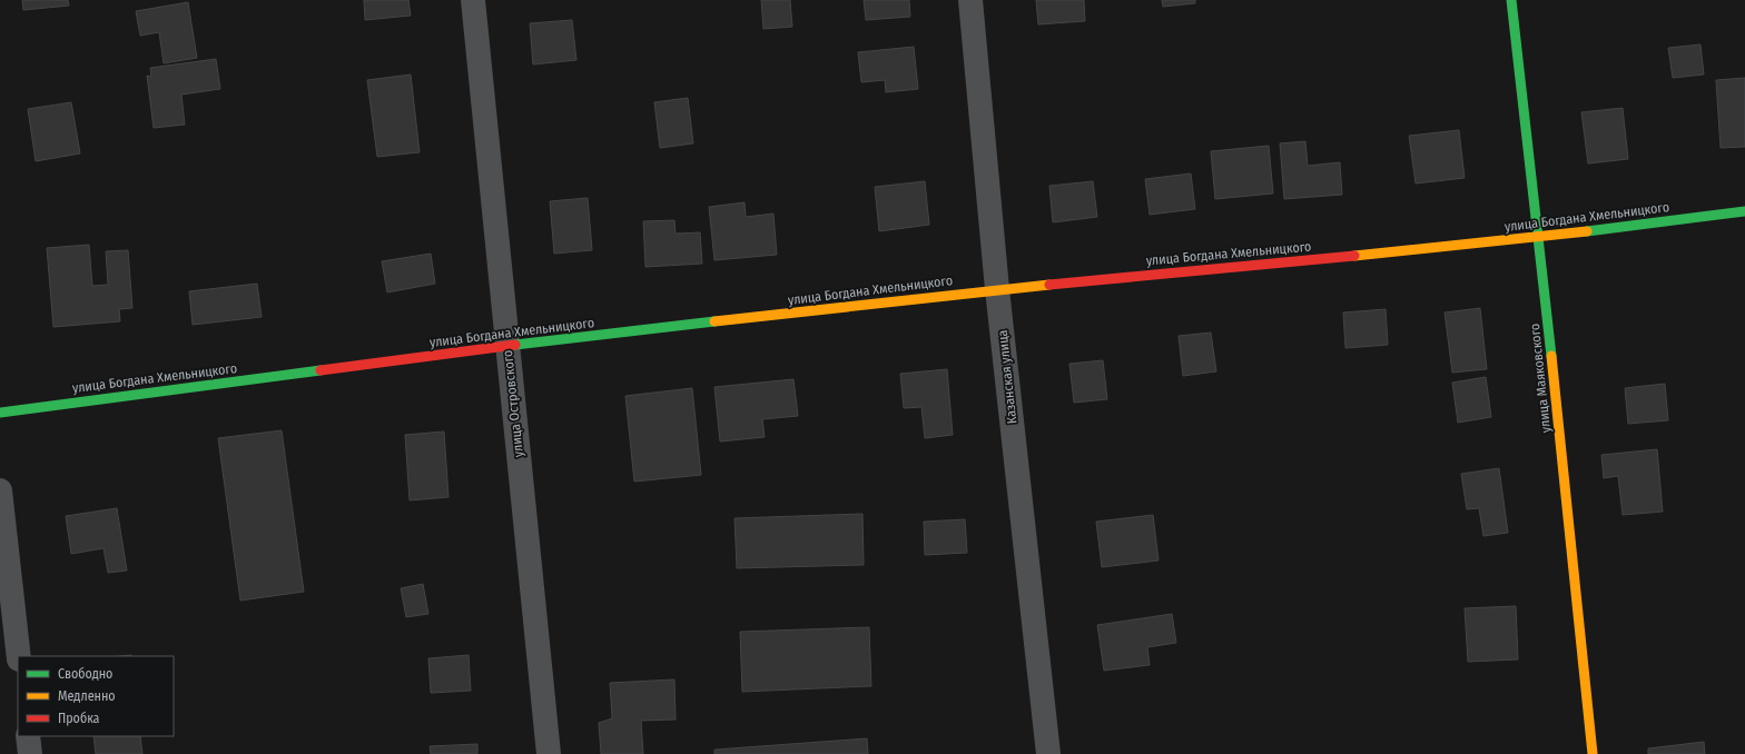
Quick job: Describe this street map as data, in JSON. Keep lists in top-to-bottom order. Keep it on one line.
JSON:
{"streets":{"street":["улица Богдана Хмельницкого","Казанская улица","улица Маяковского","улица Островского"]},"crossings":[["улица Богдана Хмельницкого","Казанская улица"],["улица Богдана Хмельницкого","улица Маяковского"],["улица Богдана Хмельницкого","улица Островского"]],"legend":["Свободно","Медленно","Пробка"]}
